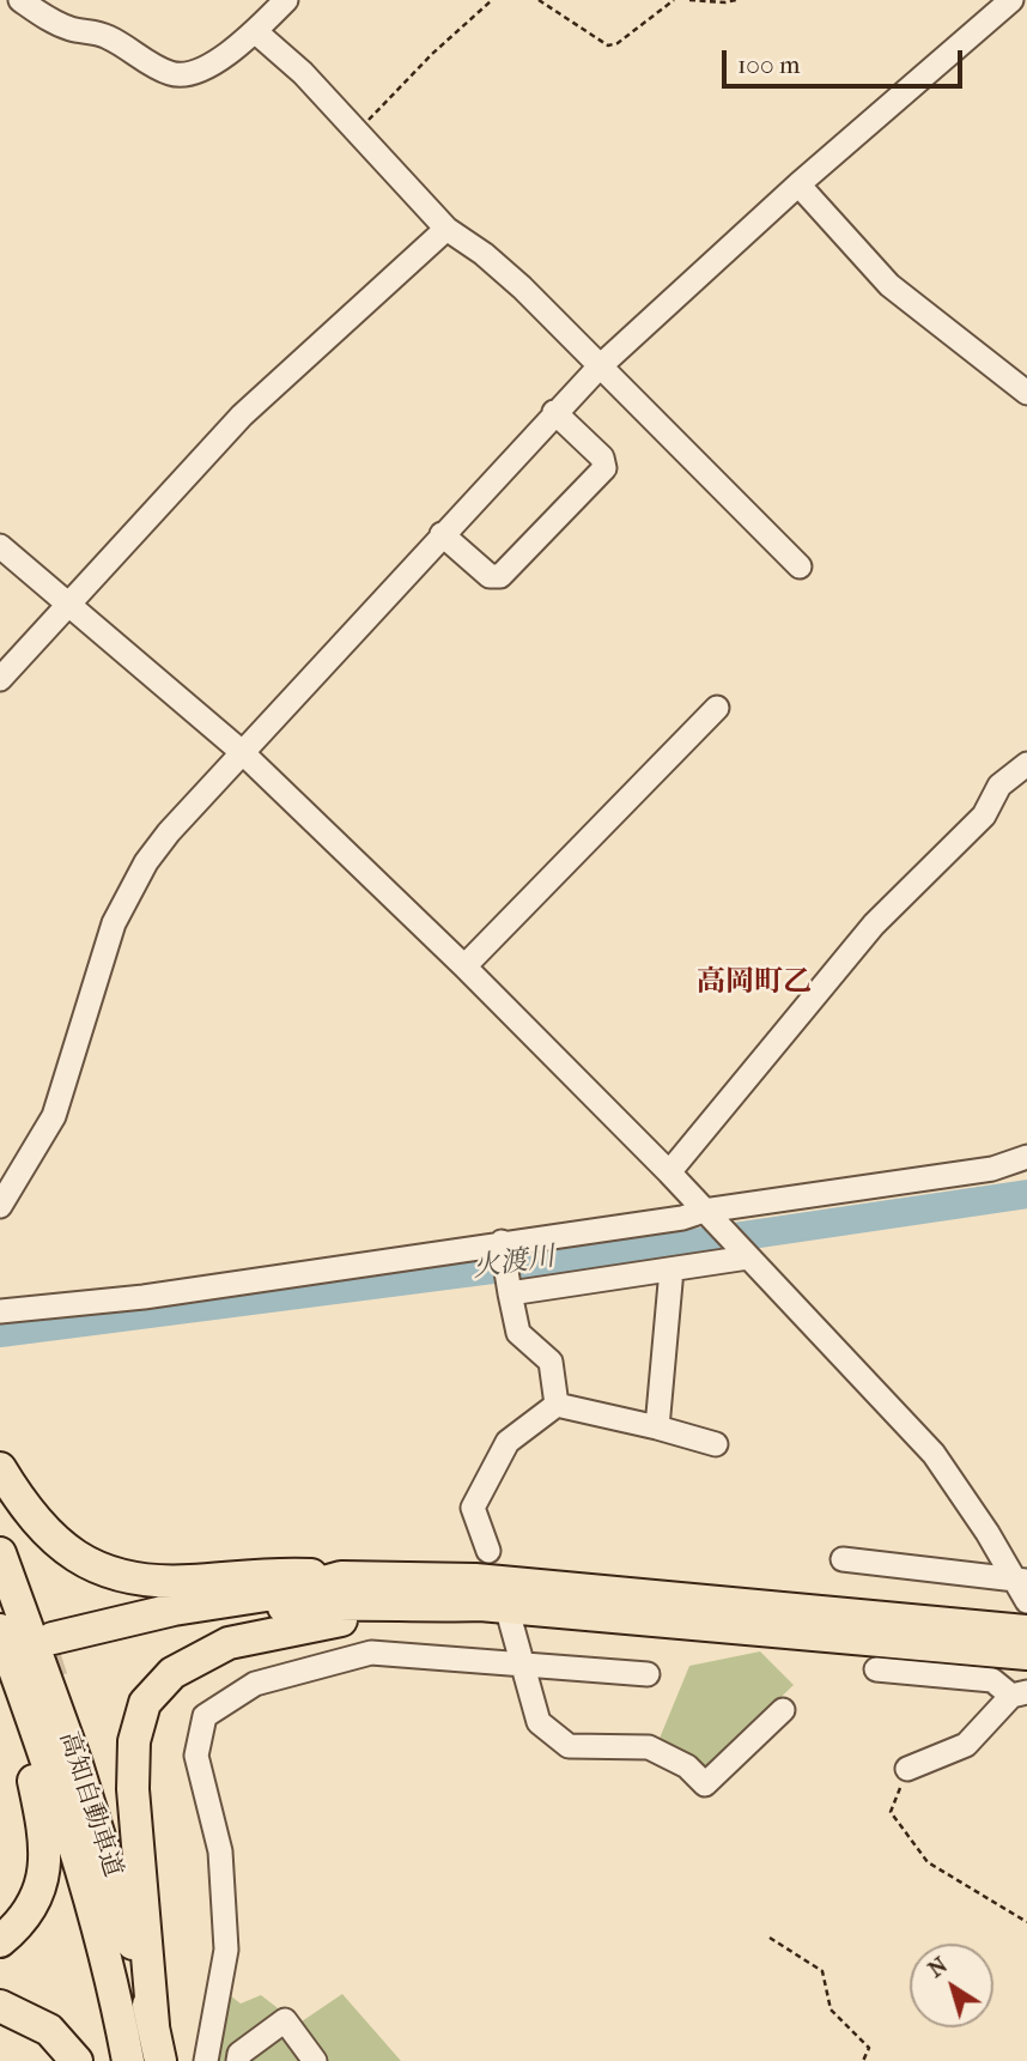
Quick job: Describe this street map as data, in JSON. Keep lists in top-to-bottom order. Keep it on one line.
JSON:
{"streets":{"highway":["高知自動車道"]},"districts":["高岡町乙"],"water":["火渡川"],"scale_bar":"100 m","north":"top left"}
